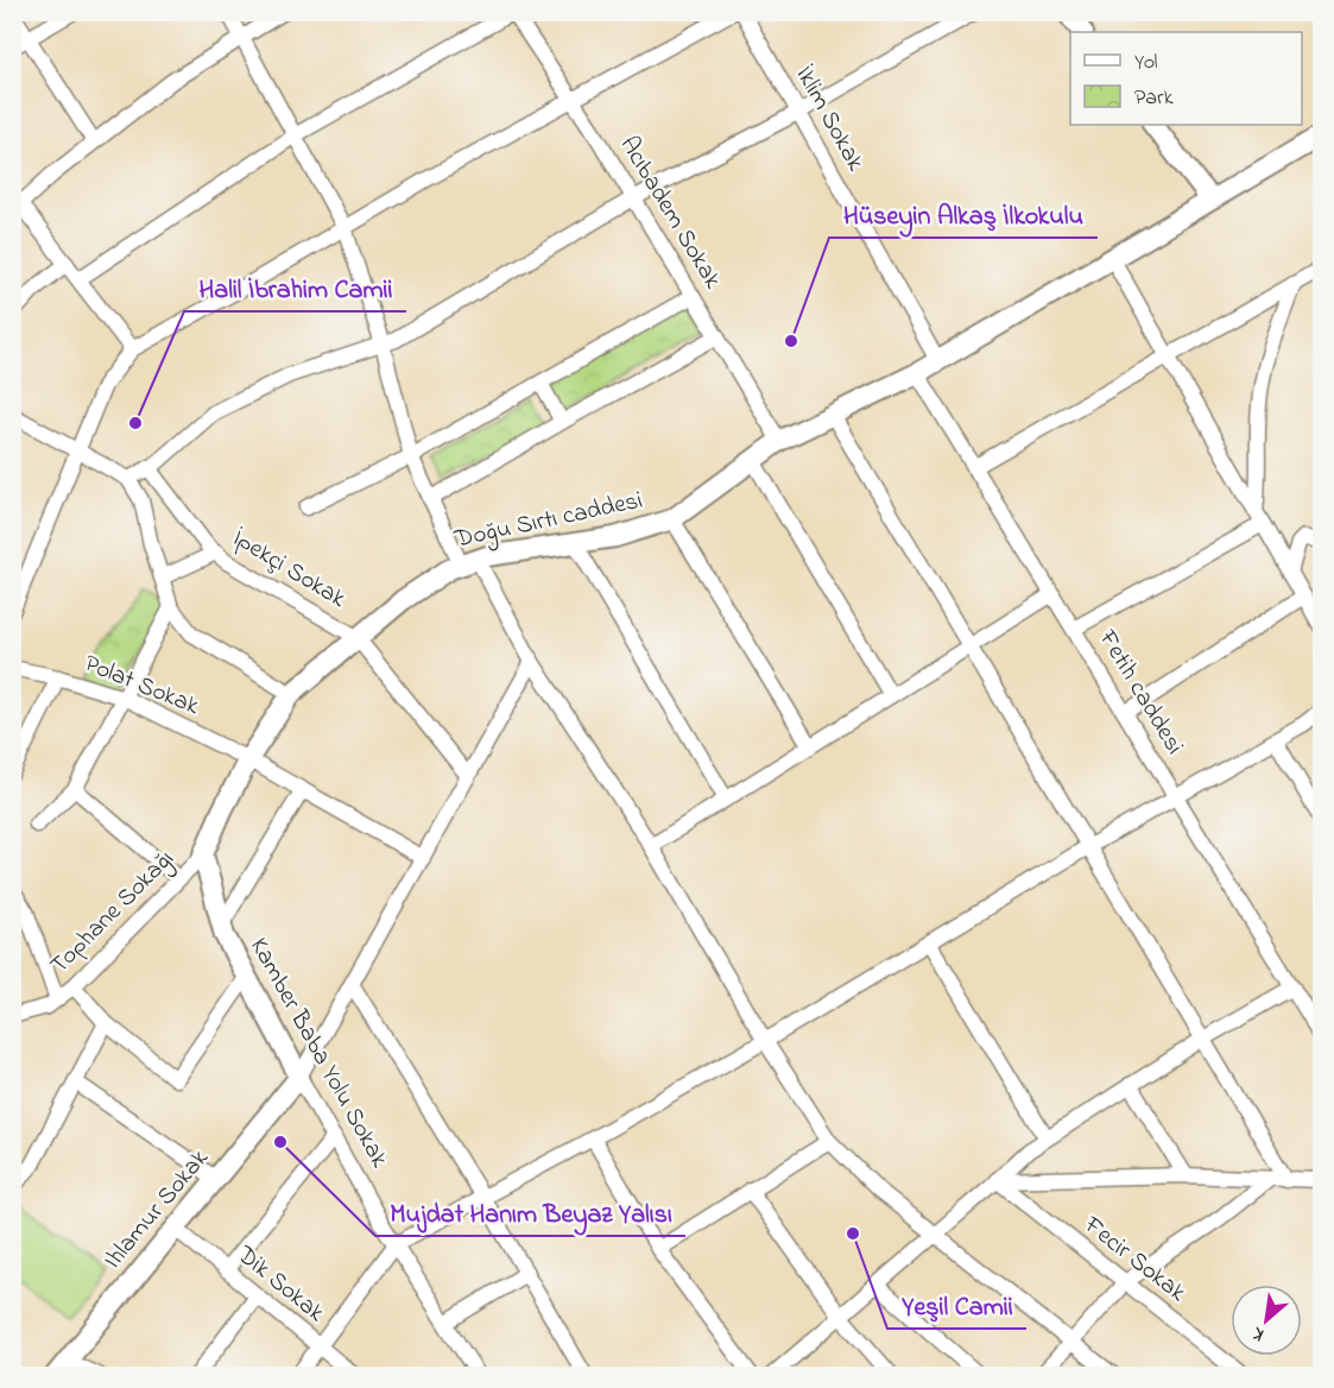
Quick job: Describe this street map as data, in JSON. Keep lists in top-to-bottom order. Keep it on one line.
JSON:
{"streets":{"street":["İklim Sokak","Acıbadem Sokak","Doğu Sırtı caddesi","İpekçi Sokak","Polat Sokak","Fetih caddesi","Tophane Sokağı","Kamber Baba Yolu Sokak","Ihlamur Sokak","Fecir Sokak","Dik Sokak"]},"crossings":[["İklim Sokak","Doğu Sırtı caddesi"],["Acıbadem Sokak","Doğu Sırtı caddesi"],["Doğu Sırtı caddesi","İpekçi Sokak"],["Doğu Sırtı caddesi","Polat Sokak"],["Doğu Sırtı caddesi","Fetih caddesi"],["Doğu Sırtı caddesi","Tophane Sokağı"],["Doğu Sırtı caddesi","Kamber Baba Yolu Sokak"],["Tophane Sokağı","Kamber Baba Yolu Sokak"],["Kamber Baba Yolu Sokak","Ihlamur Sokak"],["Ihlamur Sokak","Dik Sokak"]],"places":["Hüseyin Alkaş İlkokulu","Halil İbrahim Camii","Mujdat Hanım Beyaz Yalısı","Yeşil Camii"],"legend":["Yol","Park"],"north":"bottom left"}
